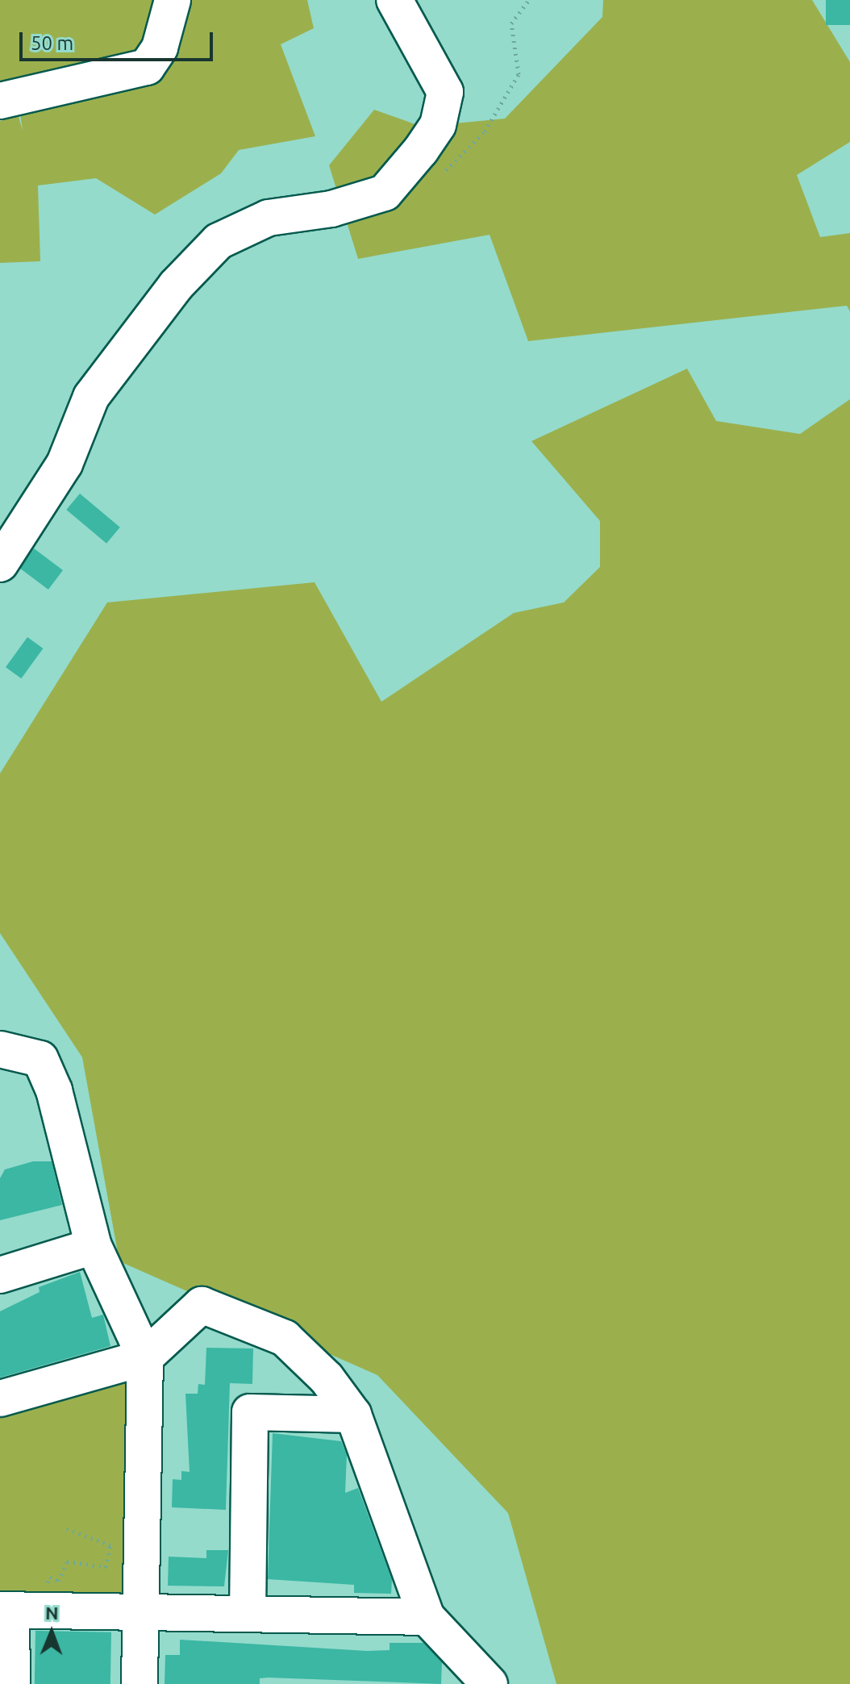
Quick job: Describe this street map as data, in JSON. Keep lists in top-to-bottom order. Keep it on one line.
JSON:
{"scale_bar":"50 m","north":"top"}
